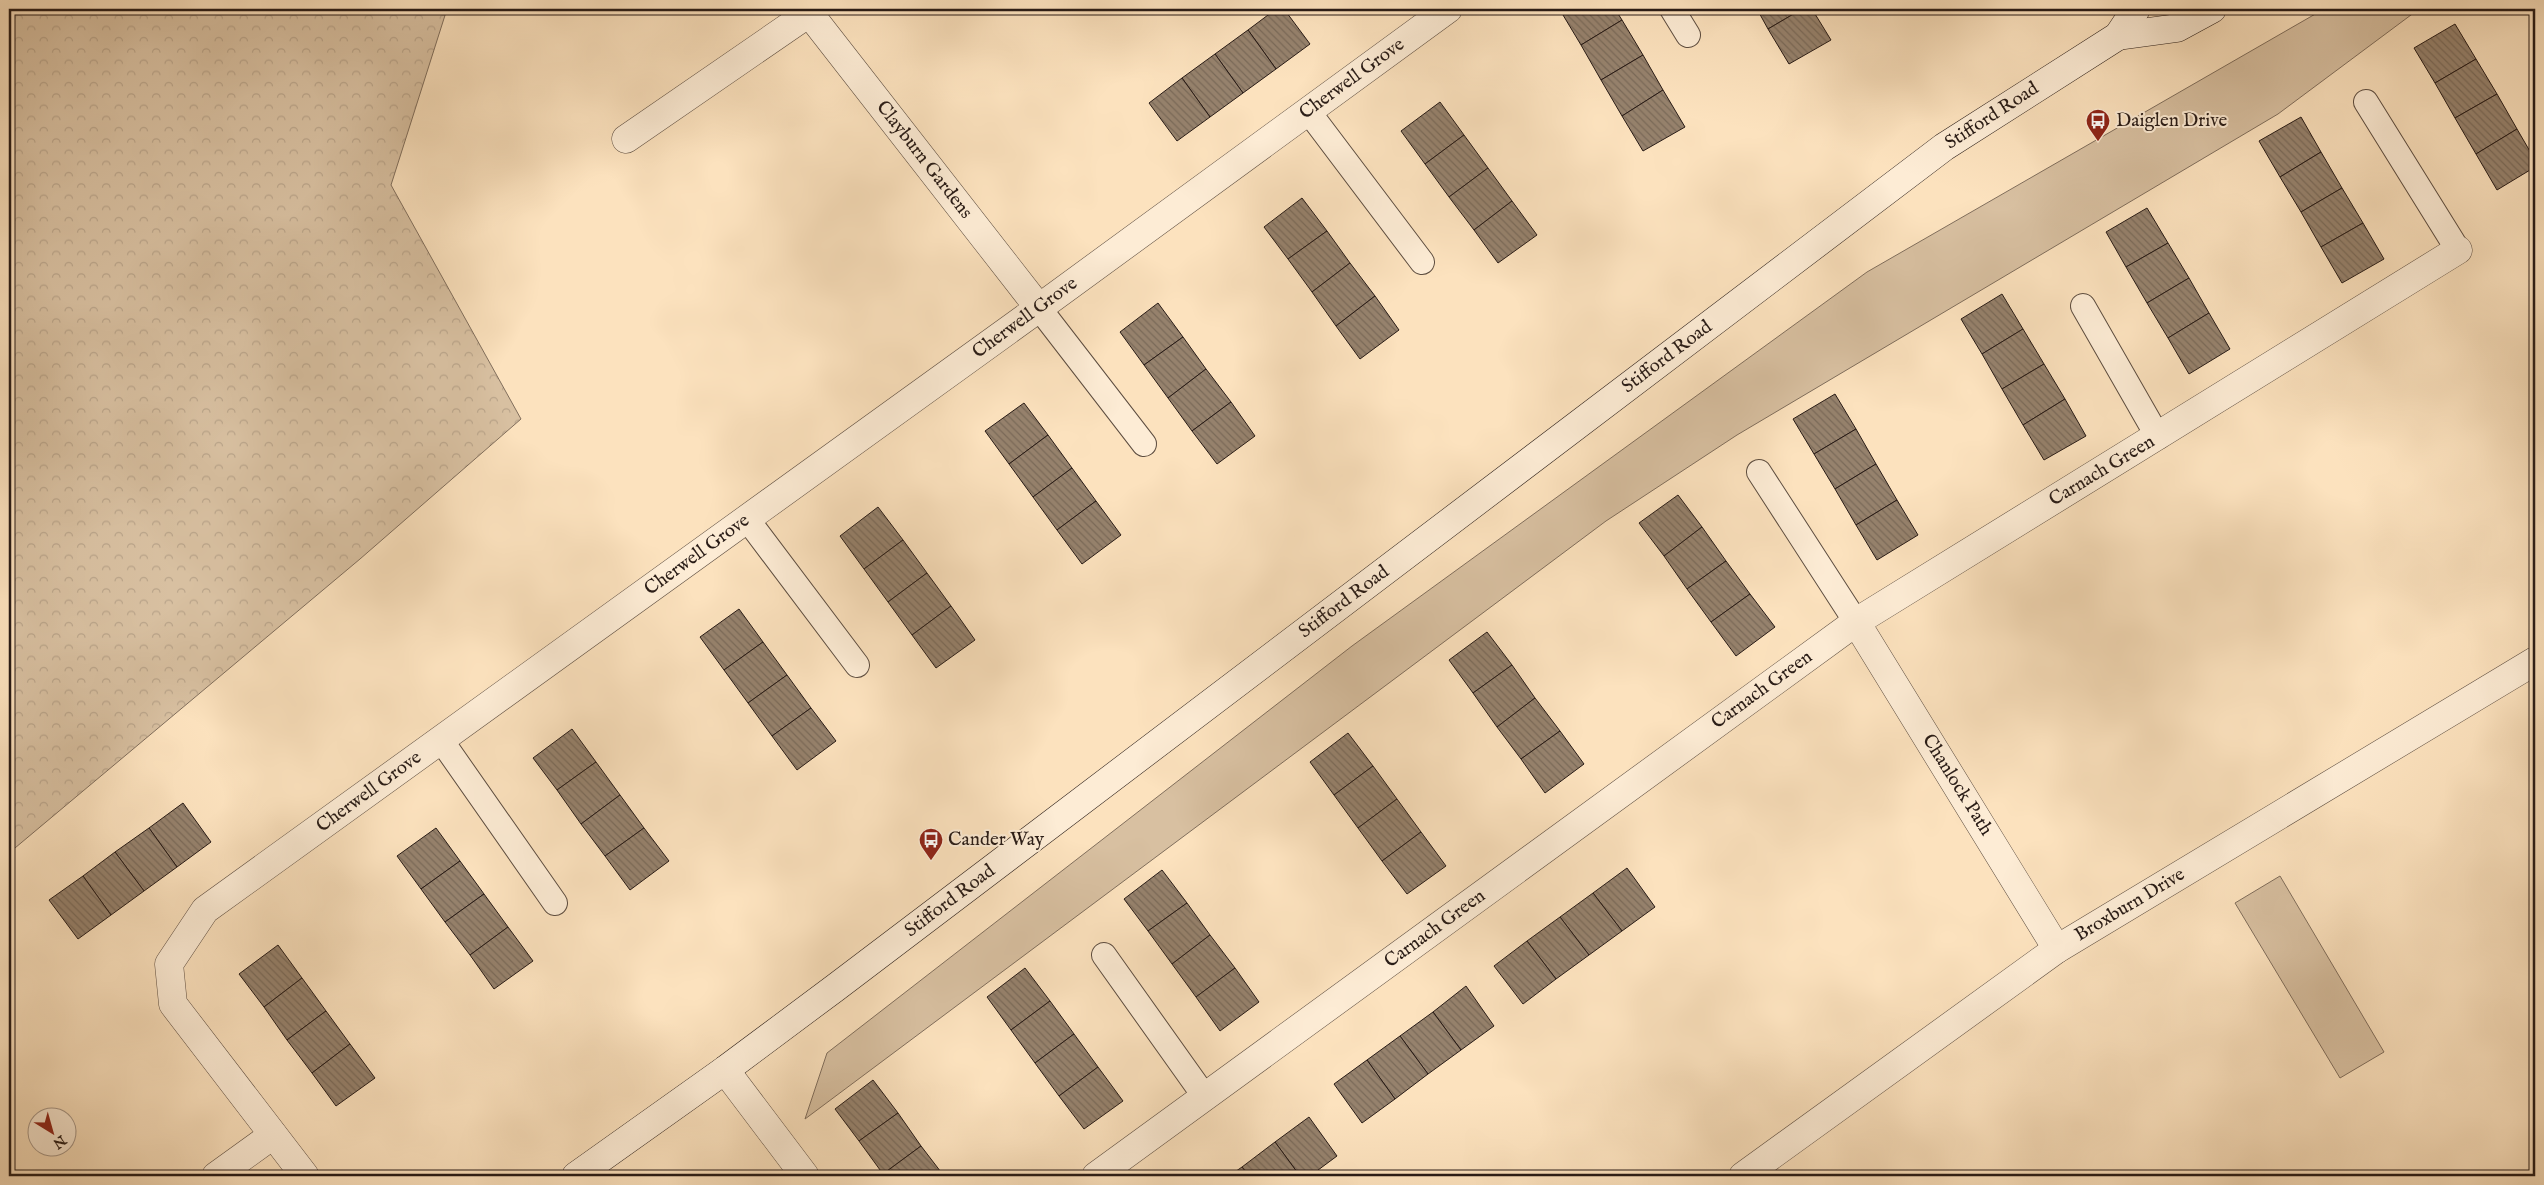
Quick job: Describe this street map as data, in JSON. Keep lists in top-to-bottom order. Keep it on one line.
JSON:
{"streets":{"street":["Cherwell Grove","Stifford Road","Clayburn Gardens","Carnach Green","Chanlock Path","Broxburn Drive"]},"crossings":[["Cherwell Grove","Clayburn Gardens"],["Carnach Green","Chanlock Path"],["Chanlock Path","Broxburn Drive"]],"places":{"bus stop":["Daiglen Drive","Cander Way"]},"north":"bottom right"}
